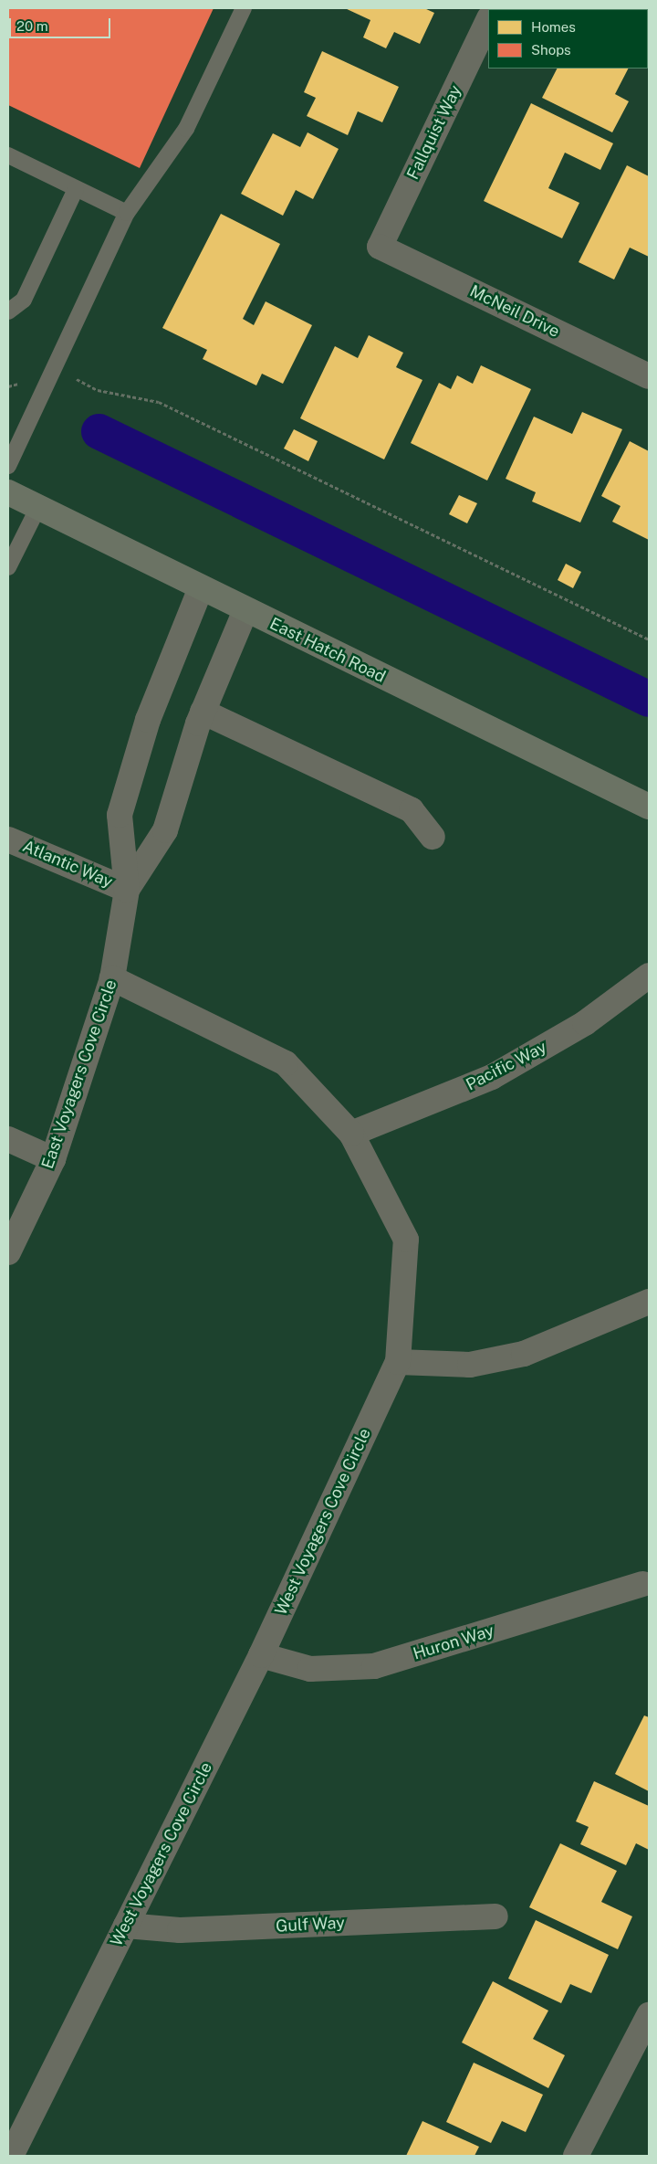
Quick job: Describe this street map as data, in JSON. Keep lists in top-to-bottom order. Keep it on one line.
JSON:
{"streets":{"main road":["East Hatch Road"],"street":["Fallquist Way","McNeil Drive","Atlantic Way","Pacific Way","East Voyagers Cove Circle","West Voyagers Cove Circle","Huron Way","Gulf Way"]},"crossings":[["Fallquist Way","McNeil Drive"],["East Hatch Road","East Voyagers Cove Circle"],["Atlantic Way","East Voyagers Cove Circle"],["Pacific Way","West Voyagers Cove Circle"],["East Voyagers Cove Circle","West Voyagers Cove Circle"],["West Voyagers Cove Circle","Huron Way"],["West Voyagers Cove Circle","Gulf Way"]],"legend":["Homes","Shops"],"scale_bar":"20 m"}
